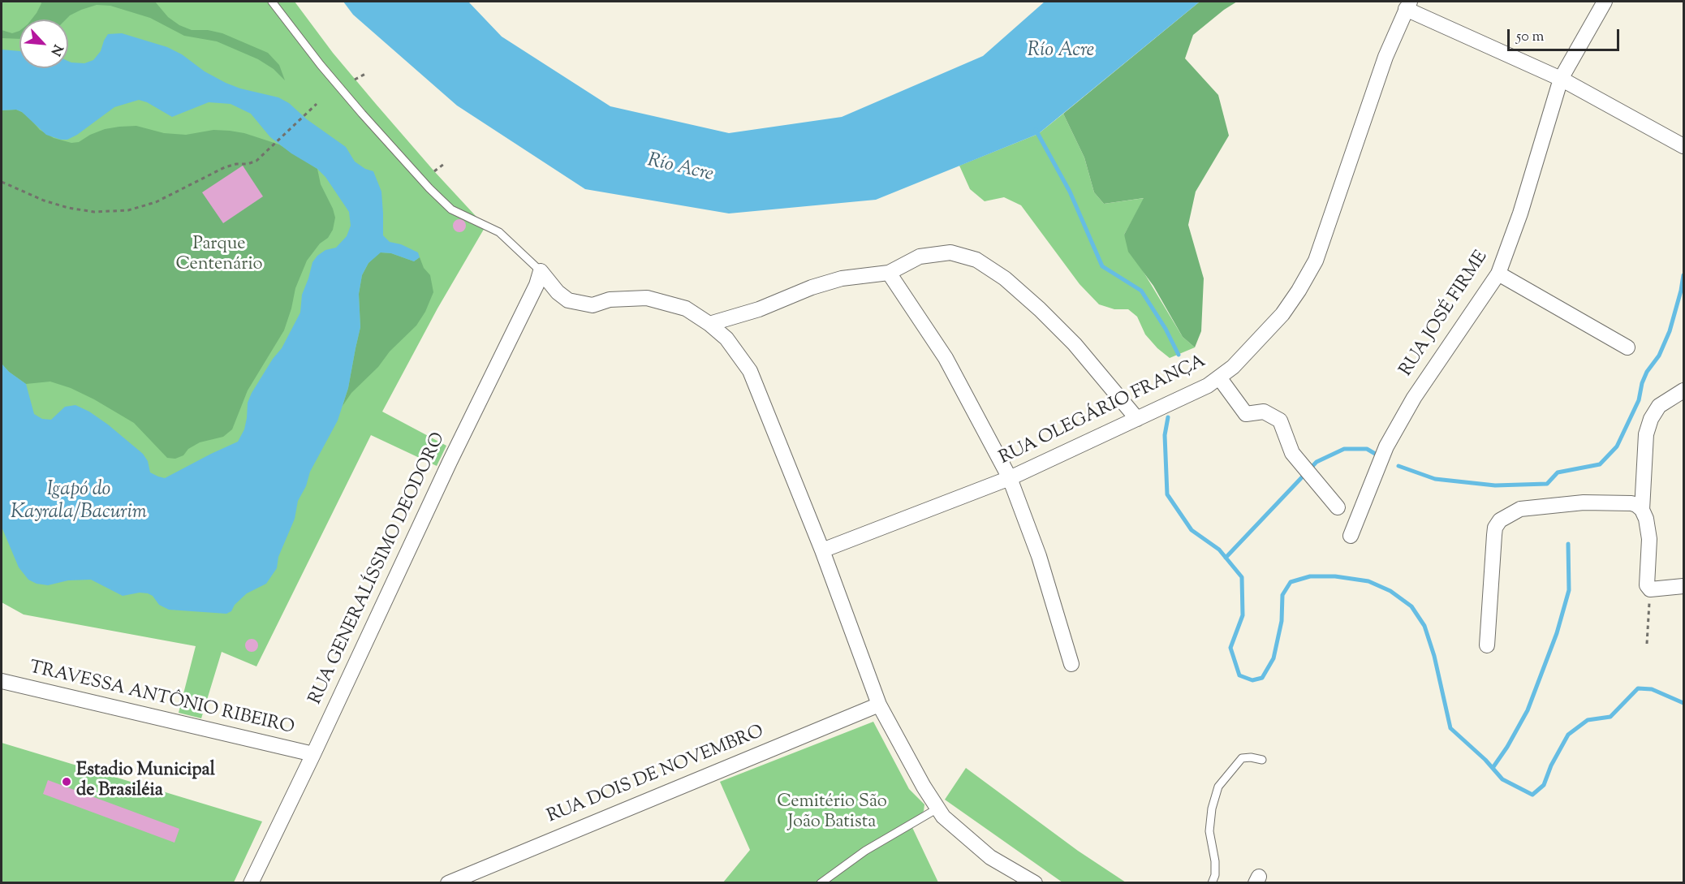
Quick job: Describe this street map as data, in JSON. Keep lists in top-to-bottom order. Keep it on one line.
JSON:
{"streets":{"street":["RUA JOSÉ FIRME","RUA OLEGÁRIO FRANÇA","RUA GENERALÍSSIMO DEODORO","TRAVESSA ANTÔNIO RIBEIRO","RUA DOIS DE NOVEMBRO"]},"crossings":[["RUA GENERALÍSSIMO DEODORO","TRAVESSA ANTÔNIO RIBEIRO"]],"water":["Río Acre","Igapó do Kayrala/Bacurim"],"parks":["Parque Centenário","Cemitério São João Batista"],"places":["Estadio Municipal de Brasiléia"],"scale_bar":"50 m","north":"bottom right"}
